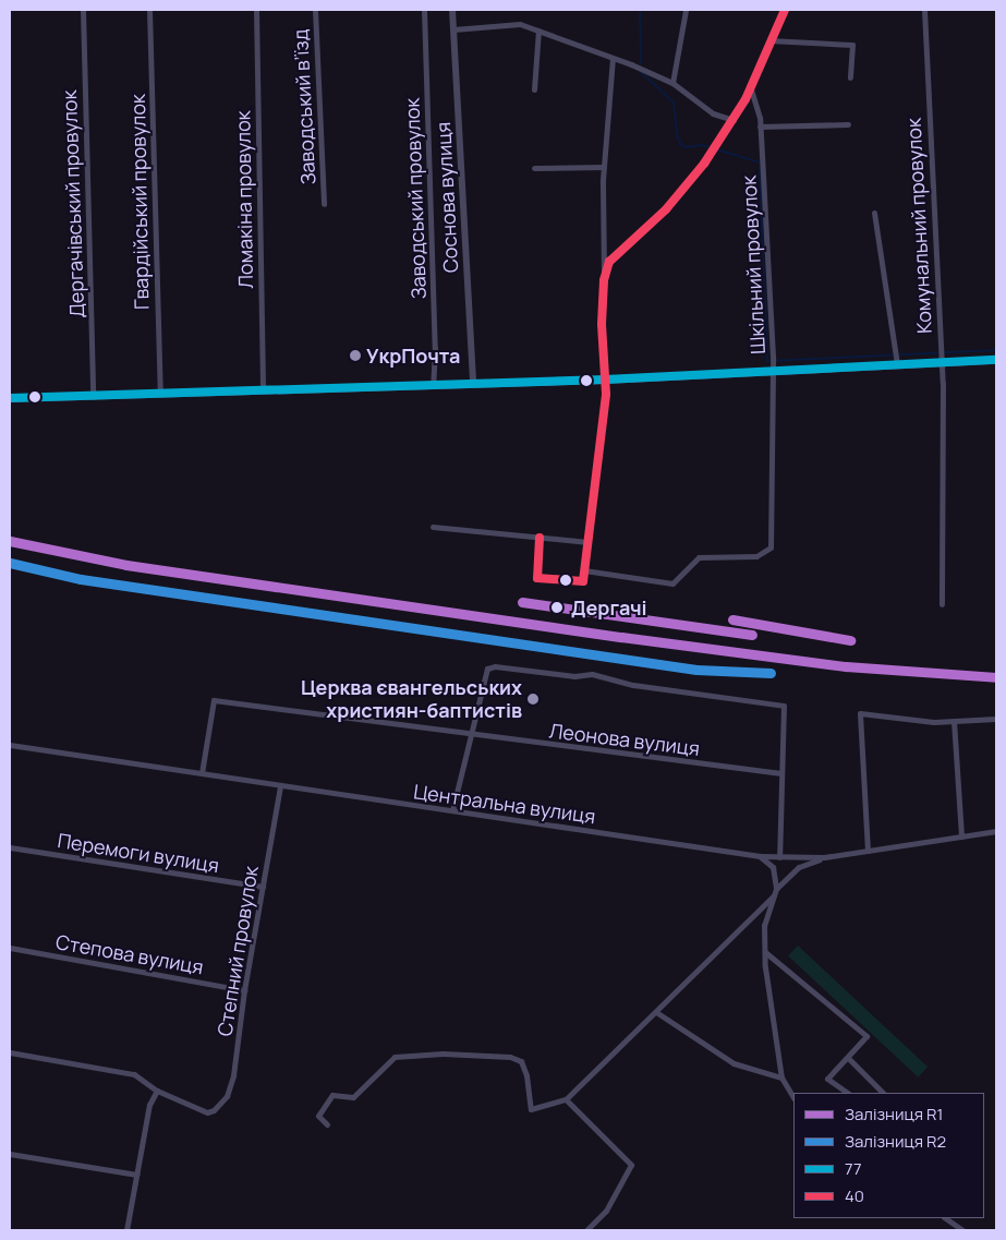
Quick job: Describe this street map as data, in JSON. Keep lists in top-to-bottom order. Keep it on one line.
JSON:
{"streets":{"street":["Заводський в’їзд","Соснова вулиця","Заводський провулок","Ломакіна провулок","Гвардійський провулок","Дергачівський провулок","Комунальний провулок","Шкільний провулок","Леонова вулиця","Центральна вулиця","Перемоги вулиця","Степний провулок","Степова вулиця"]},"crossings":[["Леонова вулиця","Центральна вулиця"],["Центральна вулиця","Степний провулок"],["Перемоги вулиця","Степний провулок"],["Степний провулок","Степова вулиця"]],"places":["УкрПочта","Дергачі","Церква євангельських християн-баптистів"],"lines":["transit line 40","transit line 77","rail line R1","rail line R2"],"legend":["Залізниця R1","Залізниця R2","77","40"]}
